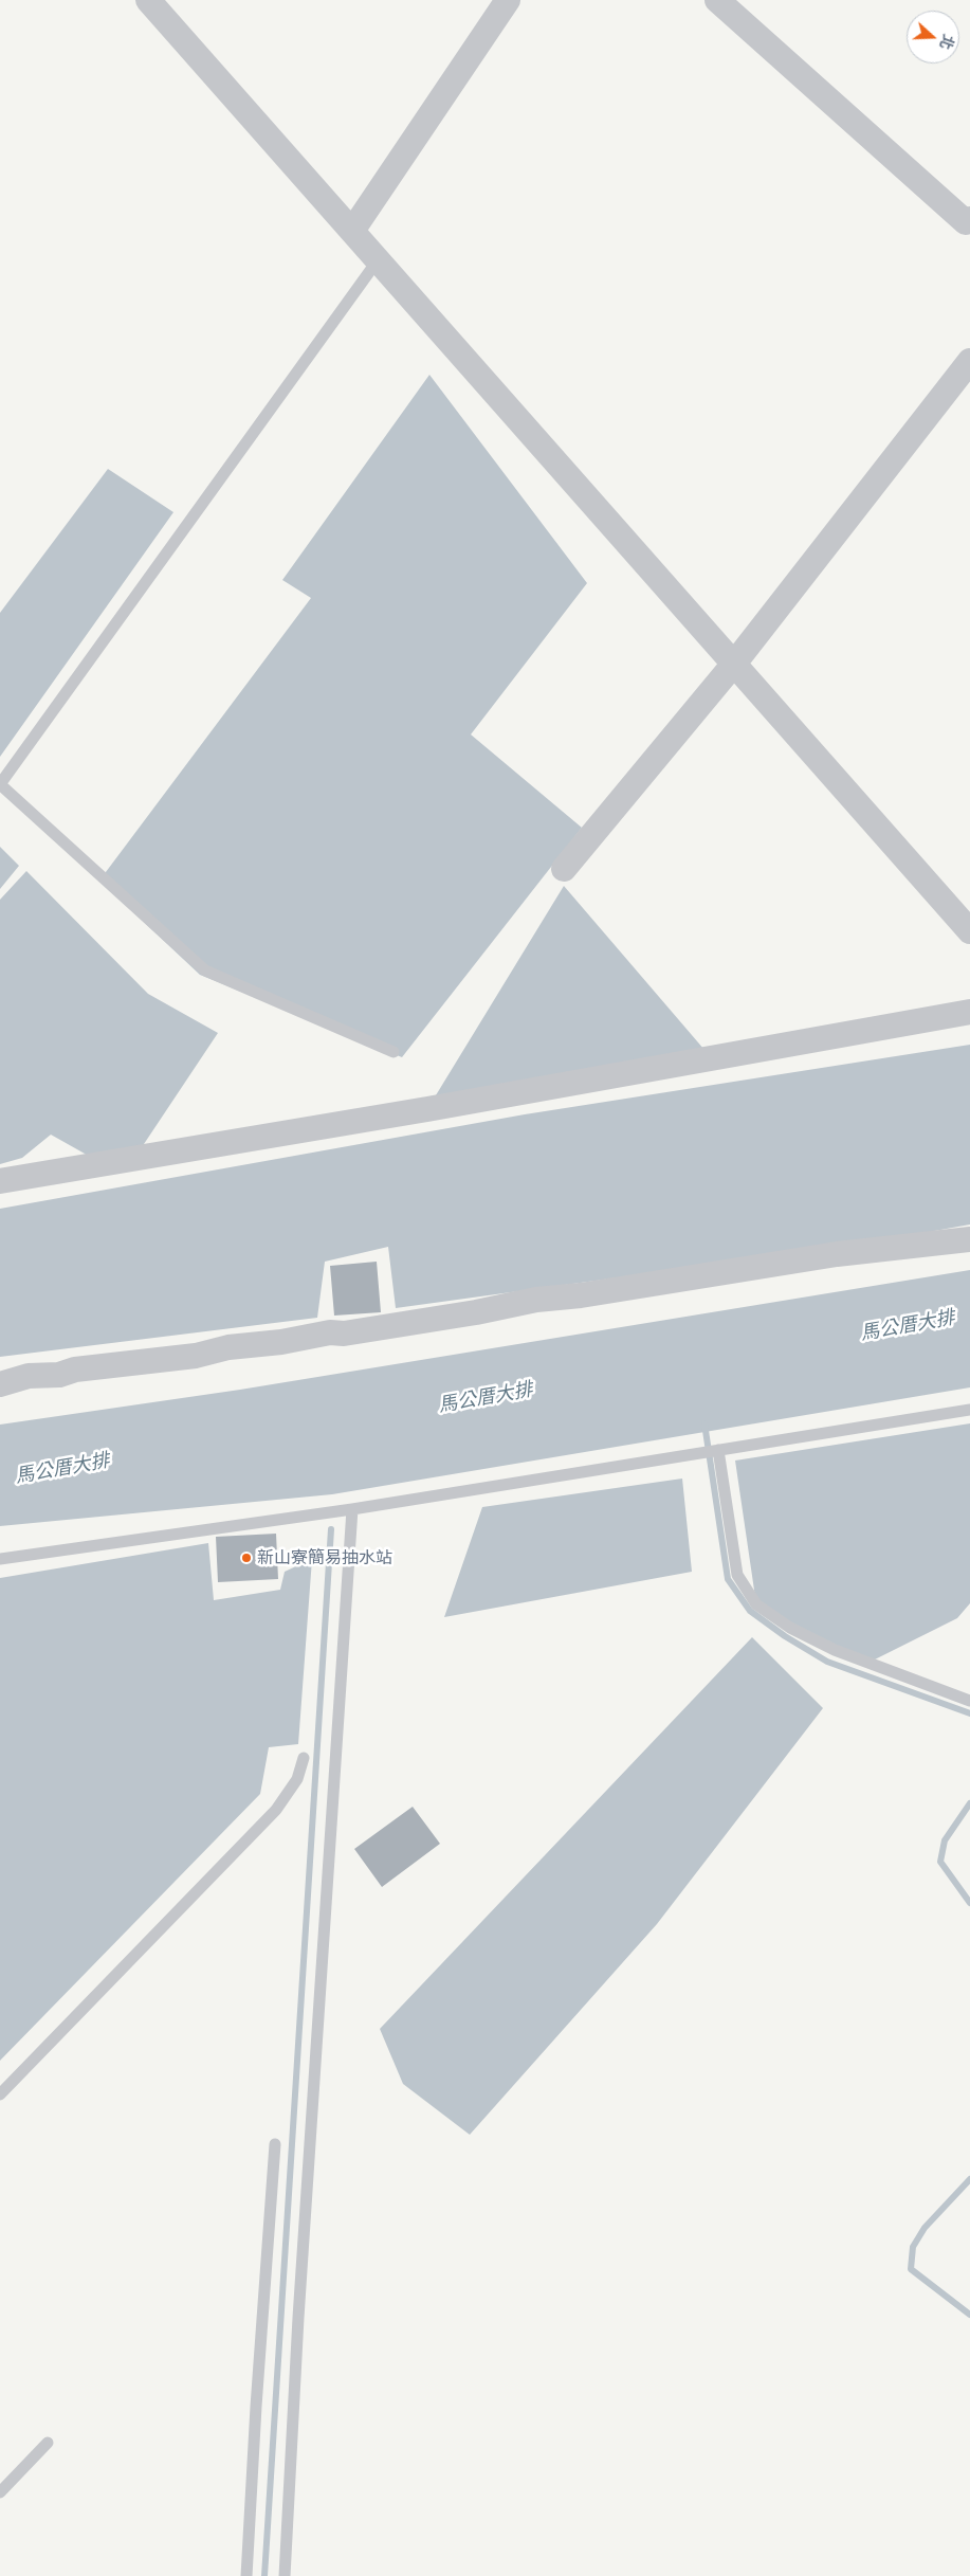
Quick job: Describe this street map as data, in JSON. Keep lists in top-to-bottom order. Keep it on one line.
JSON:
{"water":["馬公厝大排"],"places":["新山寮簡易抽水站"],"north":"right"}
